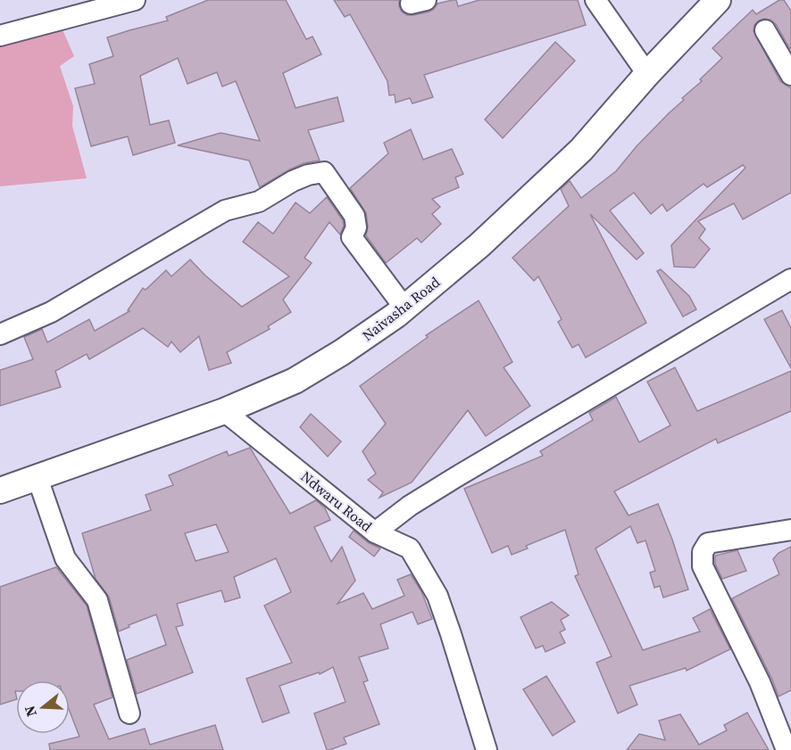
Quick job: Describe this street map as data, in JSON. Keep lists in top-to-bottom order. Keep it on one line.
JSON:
{"streets":{"main road":["Naivasha Road"],"street":["Ndwaru Road"]},"crossings":[["Naivasha Road","Ndwaru Road"]],"north":"left"}
